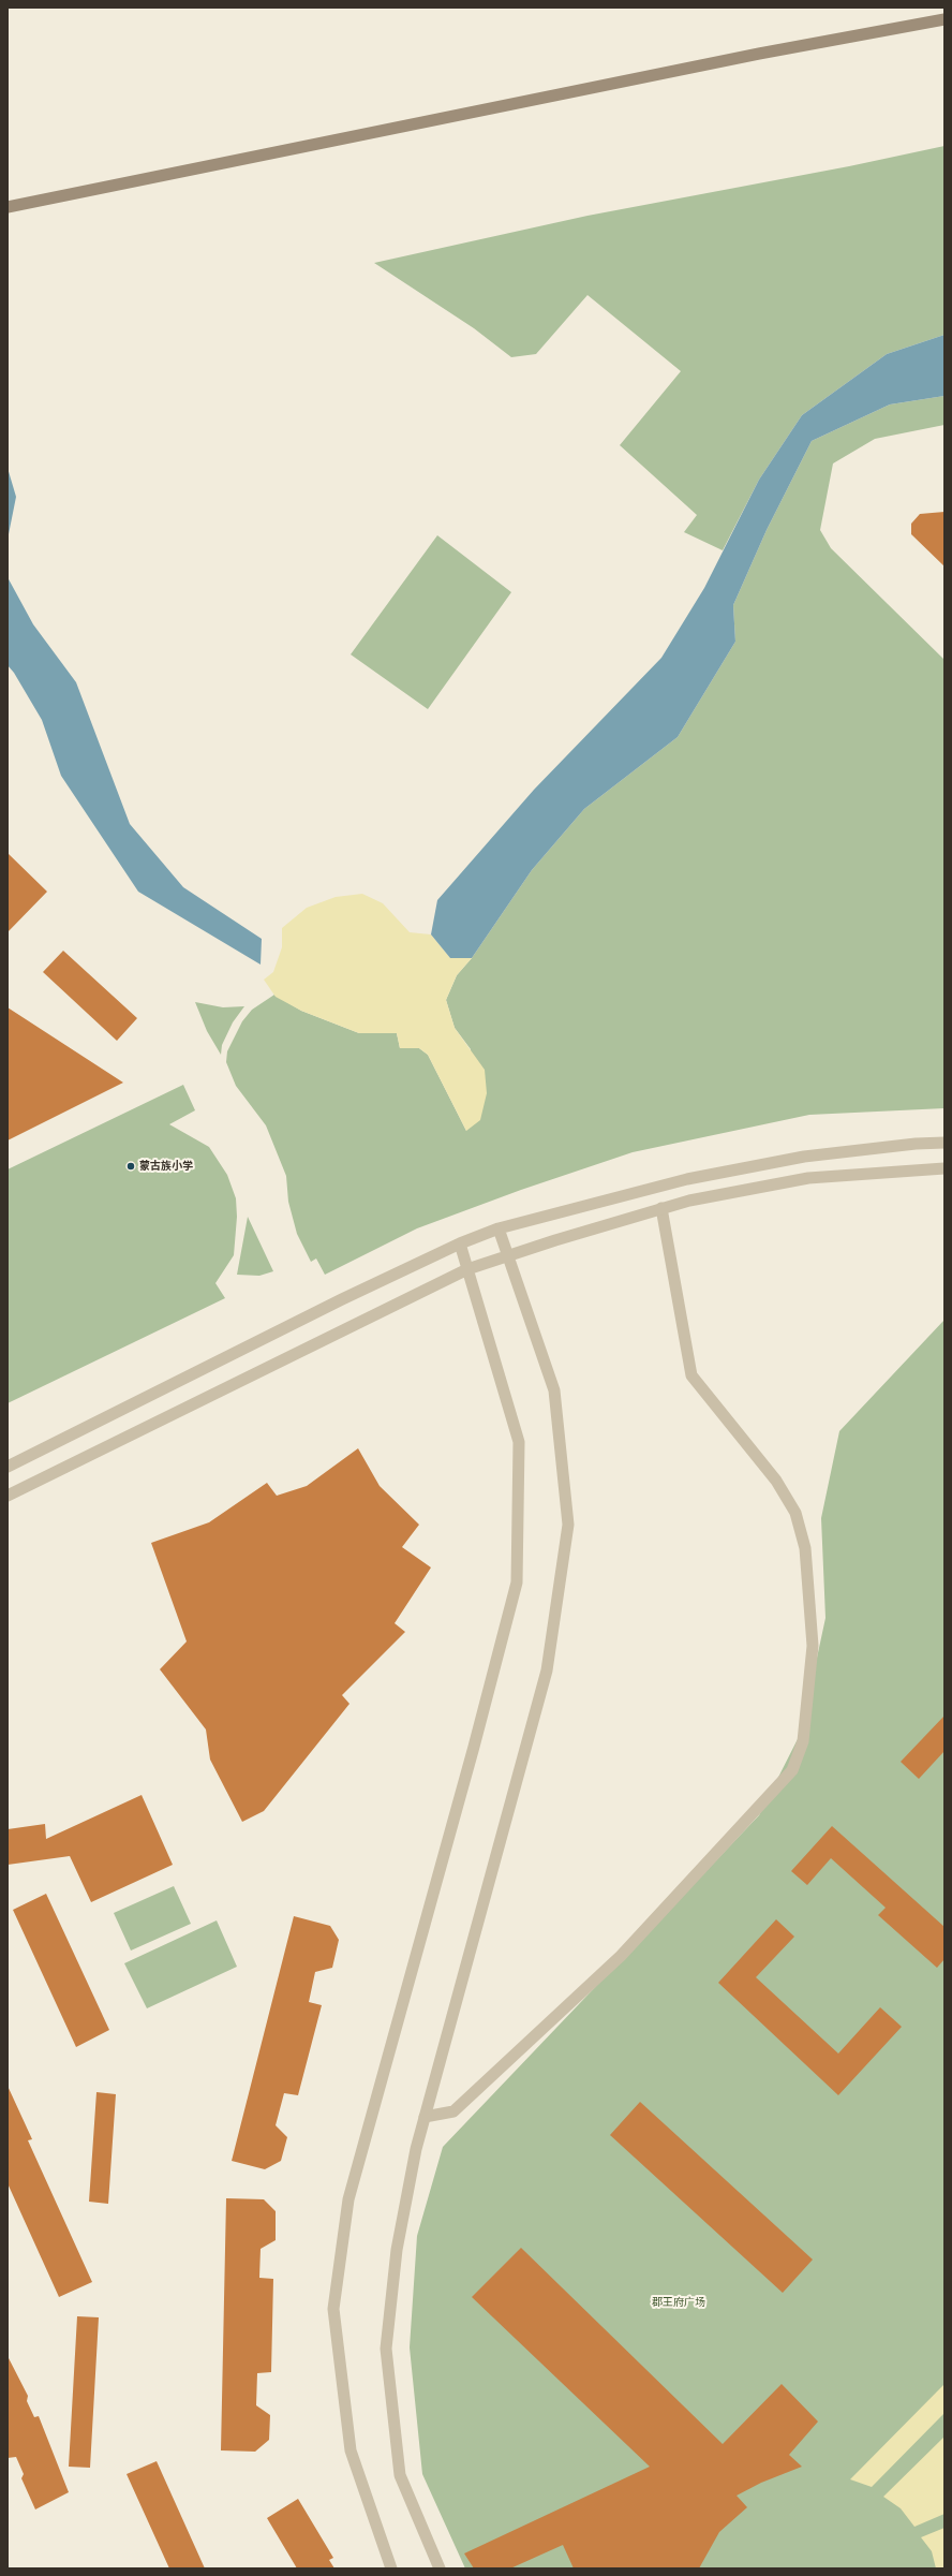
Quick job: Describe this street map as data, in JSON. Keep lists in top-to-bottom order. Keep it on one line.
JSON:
{"parks":["郡王府广场"],"places":["蒙古族小学"]}
